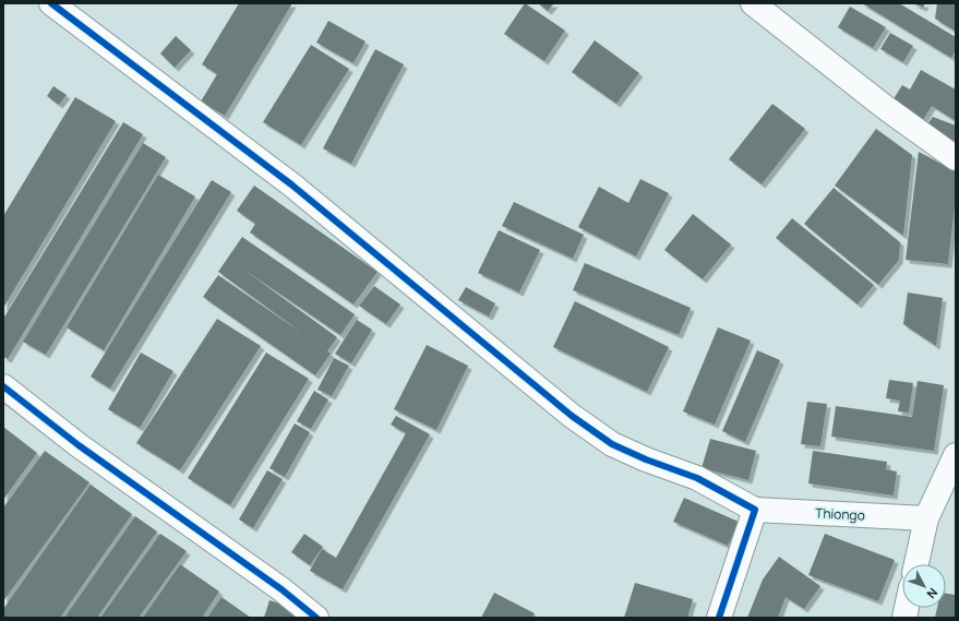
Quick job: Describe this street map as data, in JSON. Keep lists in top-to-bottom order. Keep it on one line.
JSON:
{"streets":{"street":["Thiongo"]},"north":"bottom right"}
